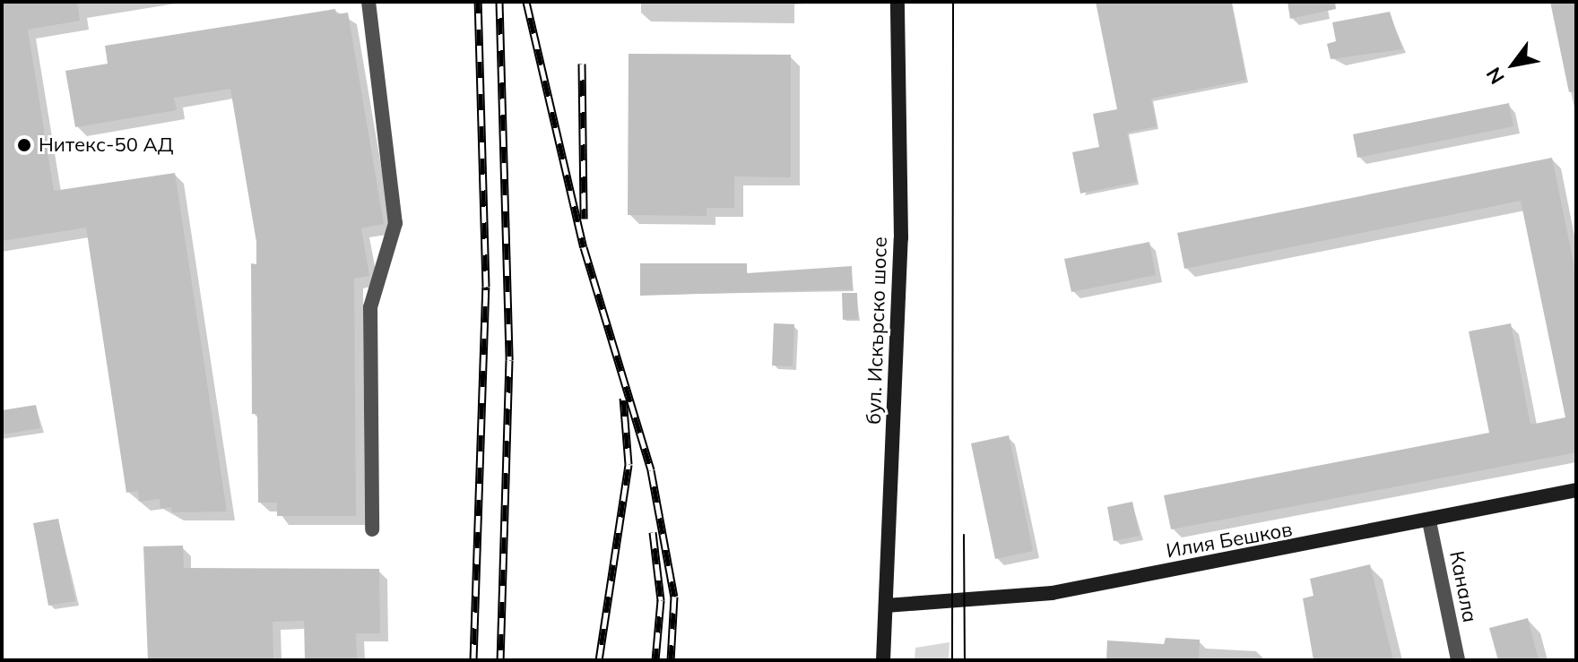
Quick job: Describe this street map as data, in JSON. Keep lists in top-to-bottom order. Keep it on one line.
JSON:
{"streets":{"street":["бул. Искърско шосе","Илия Бешков","Канала"]},"crossings":[["бул. Искърско шосе","Илия Бешков"],["Илия Бешков","Канала"]],"places":["Нитекс-50 АД"],"north":"bottom left"}
